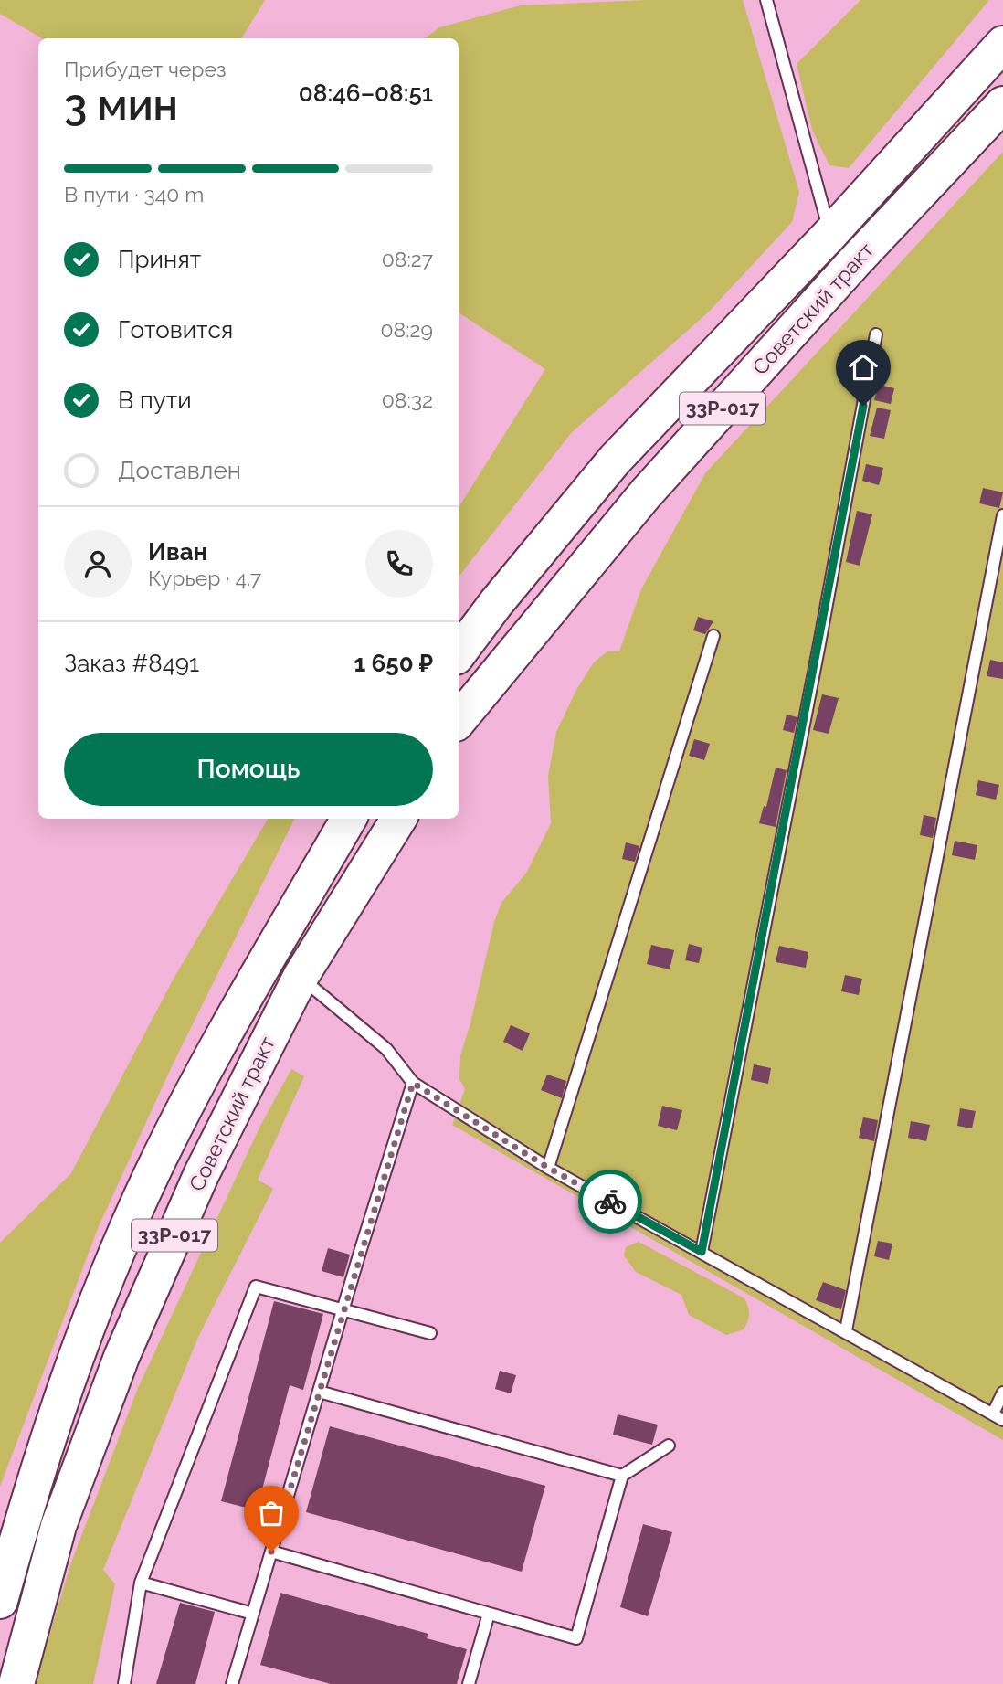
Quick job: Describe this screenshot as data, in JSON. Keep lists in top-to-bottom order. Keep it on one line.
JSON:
{"streets":{"highway":["Советский тракт","33Р-017"]},"page":{"heading":["3 мин","Прибудет через","08:46–08:51"],"panel":["Иван","Курьер · 4.7","Заказ #8491","1 650 ₽"],"bar":"В пути · 340 m","list":[["Принят","08:27"],["Готовится","08:29"],["В пути","08:32"],"Доставлен"],"buttons":"Помощь"}}
